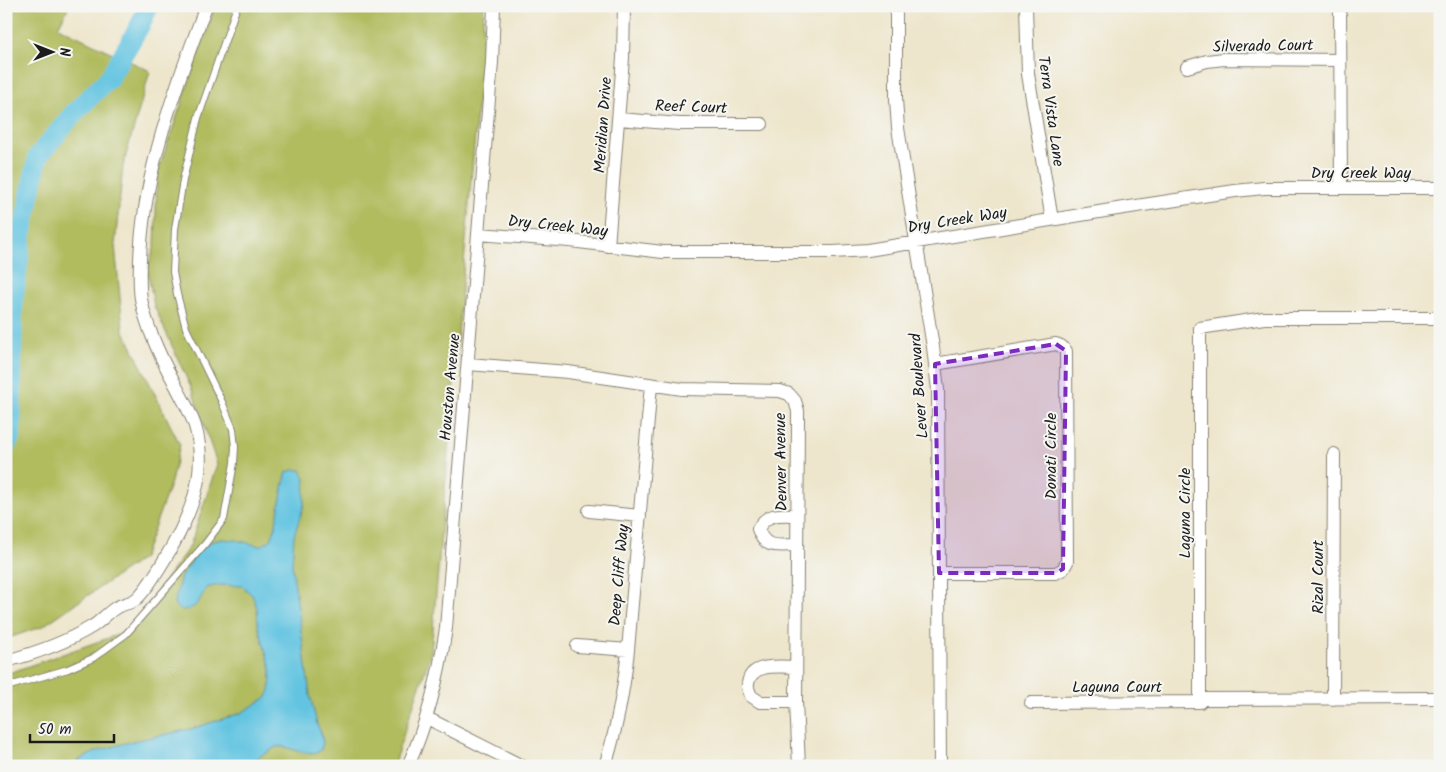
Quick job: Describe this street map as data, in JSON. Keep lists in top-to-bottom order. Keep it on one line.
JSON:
{"streets":{"street":["Silverado Court","Reef Court","Terra Vista Lane","Meridian Drive","Dry Creek Way","Lever Boulevard","Houston Avenue","Donati Circle","Denver Avenue","Laguna Circle","Deep Cliff Way","Rizal Court","Laguna Court"]},"crossings":[["Reef Court","Meridian Drive"],["Terra Vista Lane","Dry Creek Way"],["Meridian Drive","Dry Creek Way"],["Dry Creek Way","Lever Boulevard"],["Dry Creek Way","Houston Avenue"],["Lever Boulevard","Donati Circle"],["Houston Avenue","Denver Avenue"],["Denver Avenue","Deep Cliff Way"],["Laguna Circle","Laguna Court"]],"scale_bar":"50 m","north":"right"}
